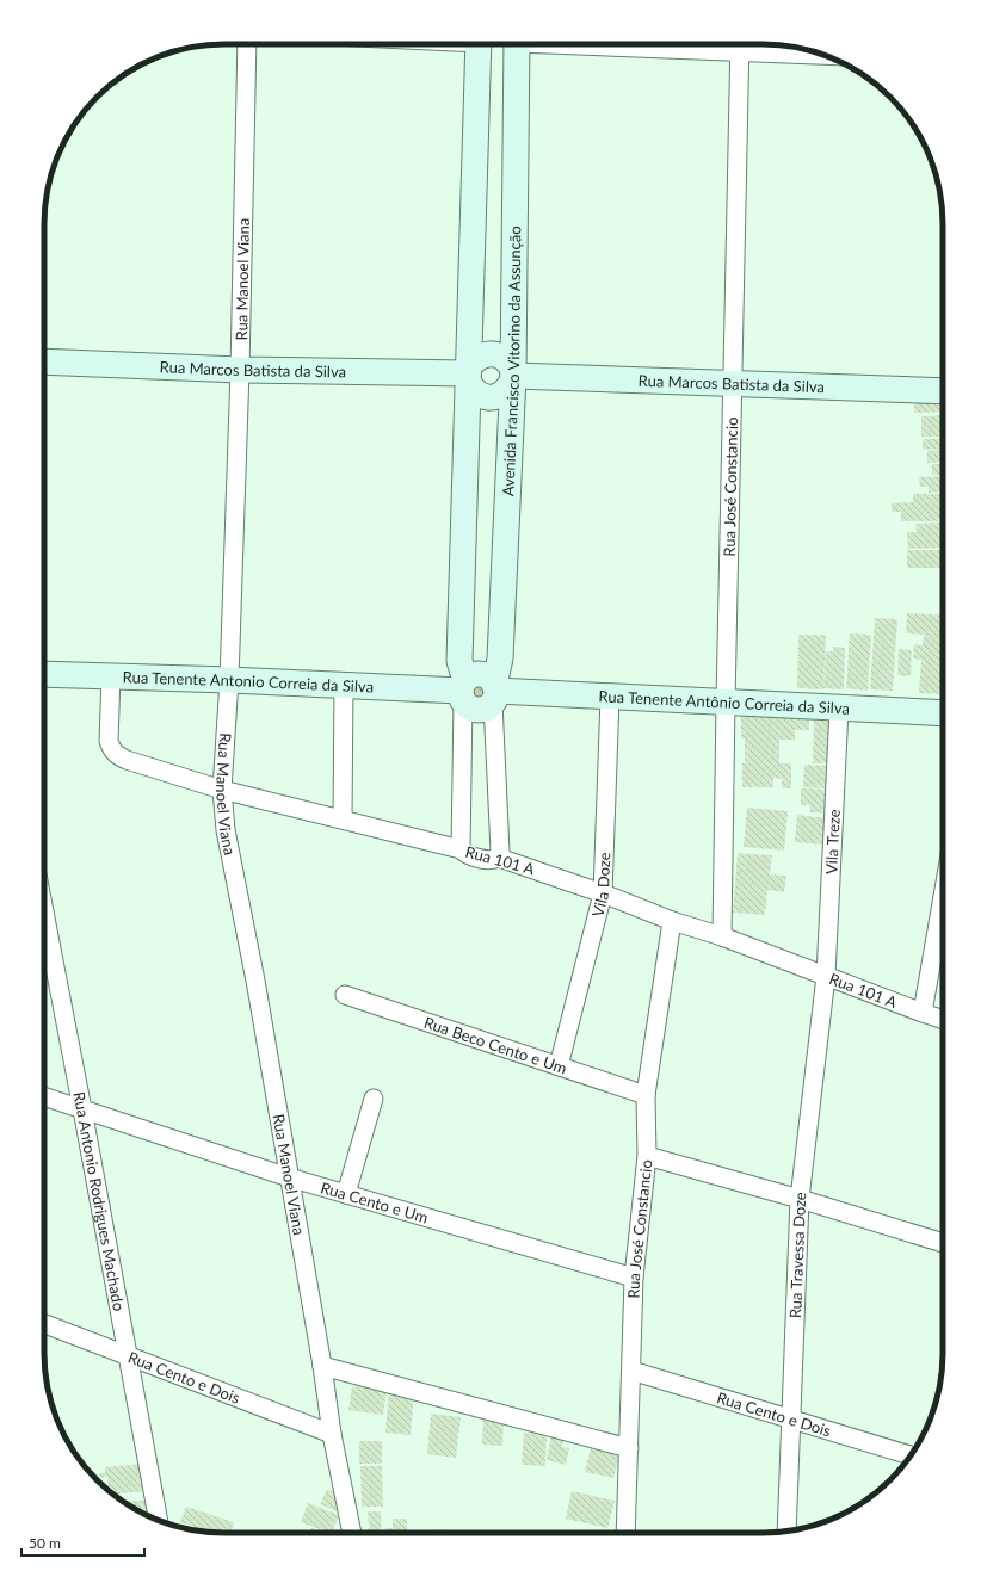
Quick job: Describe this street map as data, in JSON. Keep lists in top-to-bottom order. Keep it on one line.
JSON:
{"streets":{"main road":["Avenida Francisco Vitorino da Assunção","Rua Marcos Batista da Silva","Rua Tenente Antonio Correia da Silva","Rua Tenente Antônio Correia da Silva"],"street":["Rua Manoel Viana","Rua José Constancio","Vila Treze","Rua 101 A","Vila Doze","Rua Beco Cento e Um","Rua Antonio Rodrigues Machado","Rua Cento e Um","Rua Travessa Doze","Rua Cento e Dois"]},"crossings":[["Rua Manoel Viana","Rua Marcos Batista da Silva"],["Rua Manoel Viana","Rua Tenente Antonio Correia da Silva"],["Rua Manoel Viana","Rua 101 A"],["Rua Manoel Viana","Rua Cento e Um"],["Rua Manoel Viana","Rua Cento e Dois"],["Avenida Francisco Vitorino da Assunção","Rua Marcos Batista da Silva"],["Avenida Francisco Vitorino da Assunção","Rua Tenente Antonio Correia da Silva"],["Avenida Francisco Vitorino da Assunção","Rua Tenente Antônio Correia da Silva"],["Rua Marcos Batista da Silva","Rua José Constancio"],["Rua José Constancio","Rua Tenente Antônio Correia da Silva"],["Rua José Constancio","Rua 101 A"],["Rua José Constancio","Rua Beco Cento e Um"],["Rua José Constancio","Rua Cento e Um"],["Rua José Constancio","Rua Cento e Dois"],["Rua Tenente Antonio Correia da Silva","Rua Tenente Antônio Correia da Silva"],["Rua Tenente Antonio Correia da Silva","Rua 101 A"],["Rua Tenente Antônio Correia da Silva","Vila Treze"],["Rua Tenente Antônio Correia da Silva","Vila Doze"],["Vila Treze","Rua 101 A"],["Vila Treze","Rua Travessa Doze"],["Rua 101 A","Vila Doze"],["Rua 101 A","Rua Travessa Doze"],["Vila Doze","Rua Beco Cento e Um"],["Rua Antonio Rodrigues Machado","Rua Cento e Um"],["Rua Antonio Rodrigues Machado","Rua Cento e Dois"],["Rua Travessa Doze","Rua Cento e Dois"]],"scale_bar":"50 m"}
